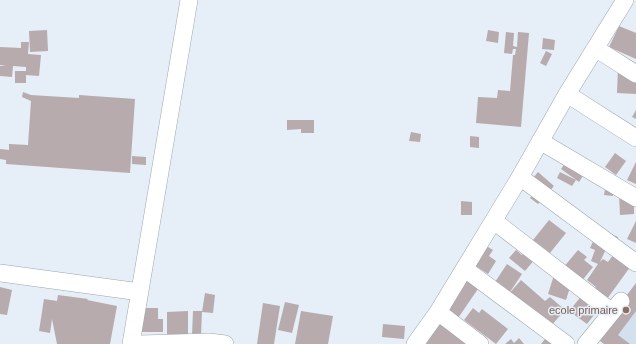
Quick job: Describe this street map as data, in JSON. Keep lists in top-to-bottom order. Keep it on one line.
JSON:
{"places":["ecole primaire"]}
